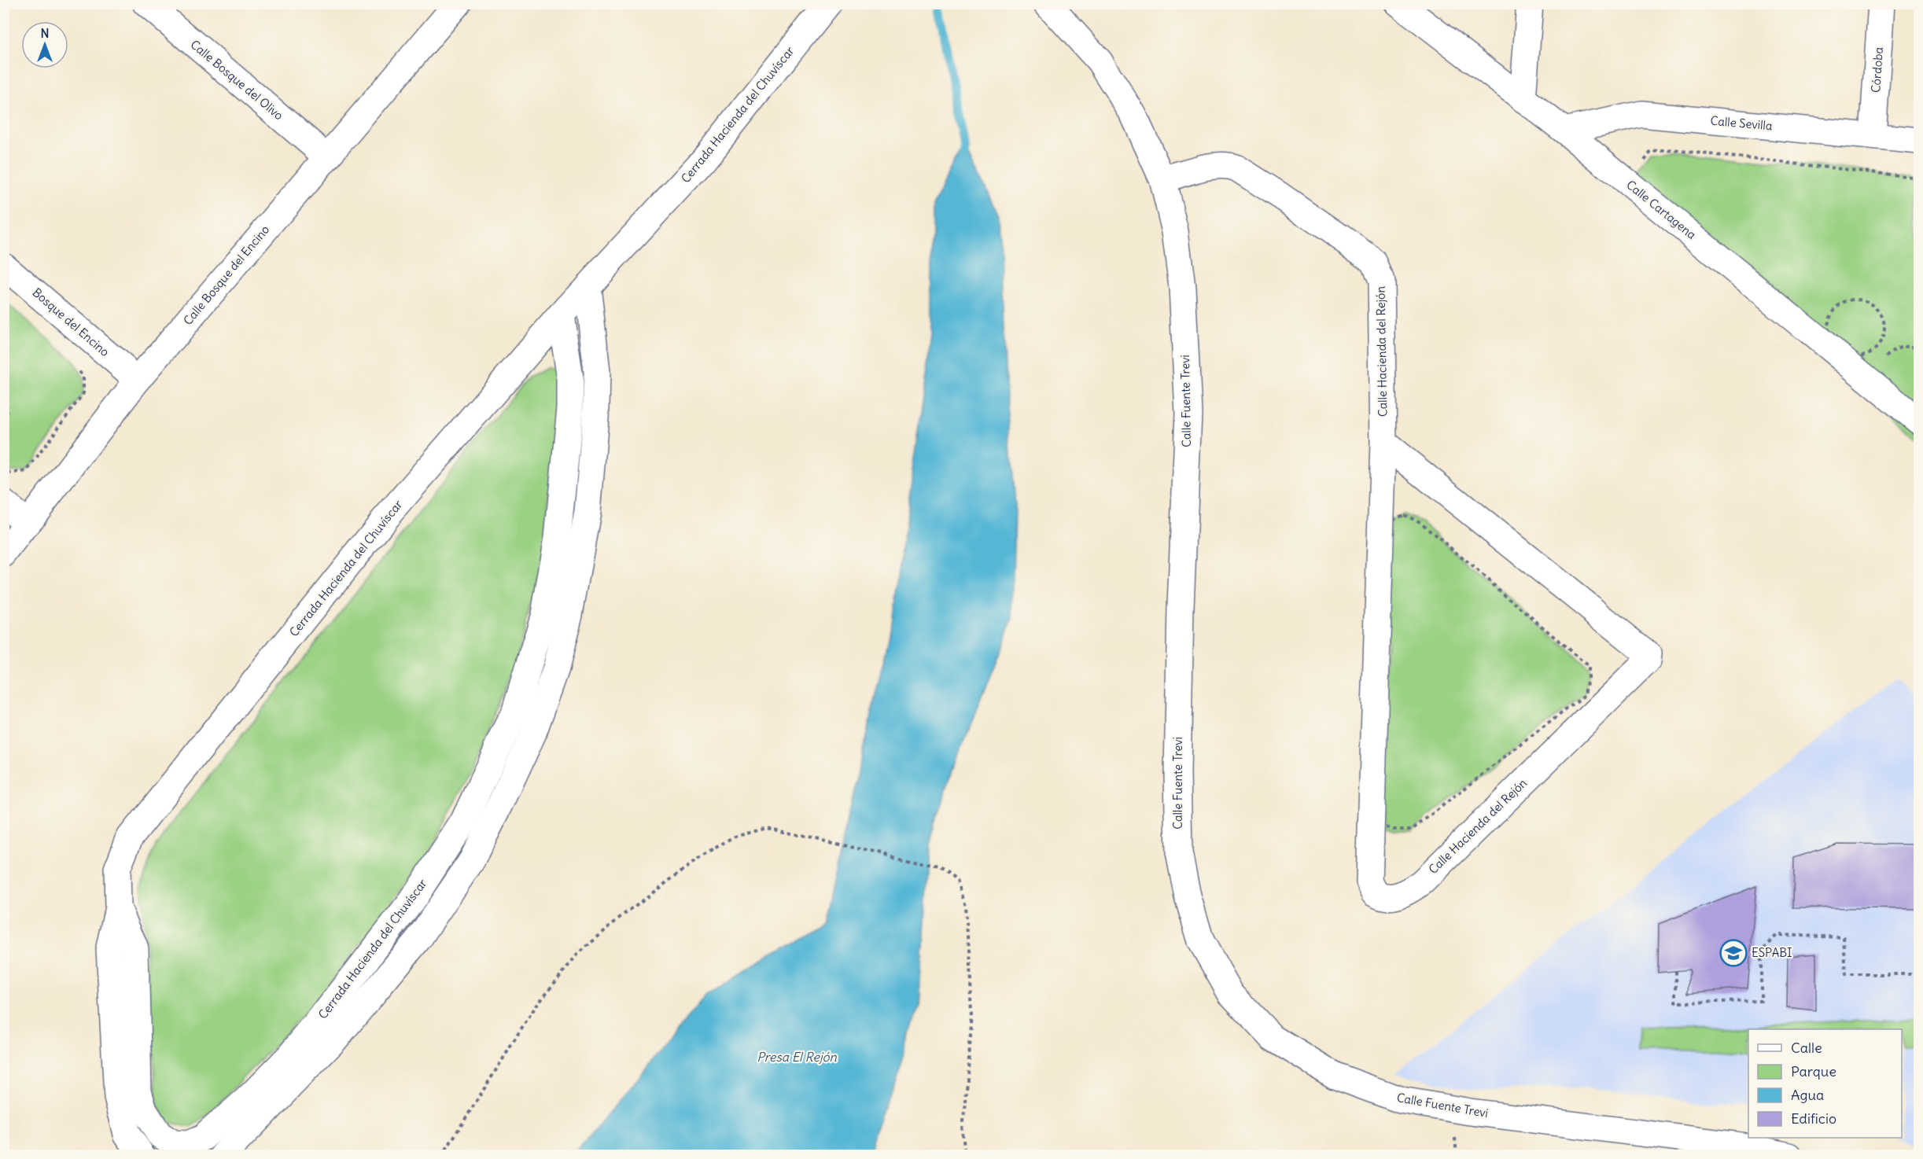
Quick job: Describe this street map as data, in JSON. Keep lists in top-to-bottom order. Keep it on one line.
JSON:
{"streets":{"street":["Córdoba","Calle Bosque del Olivo","Cerrada Hacienda del Chuvíscar","Calle Sevilla","Calle Cartagena","Calle Bosque del Encino","Bosque del Encino","Calle Hacienda del Rejón","Calle Fuente Trevi"]},"crossings":[["Córdoba","Calle Sevilla"],["Calle Bosque del Olivo","Calle Bosque del Encino"],["Calle Sevilla","Calle Cartagena"],["Calle Bosque del Encino","Bosque del Encino"],["Calle Hacienda del Rejón","Calle Fuente Trevi"]],"water":["Presa El Rejón"],"places":{"school or university":["ESPABI"]},"legend":["Calle","Parque","Agua","Edificio"],"north":"top"}
